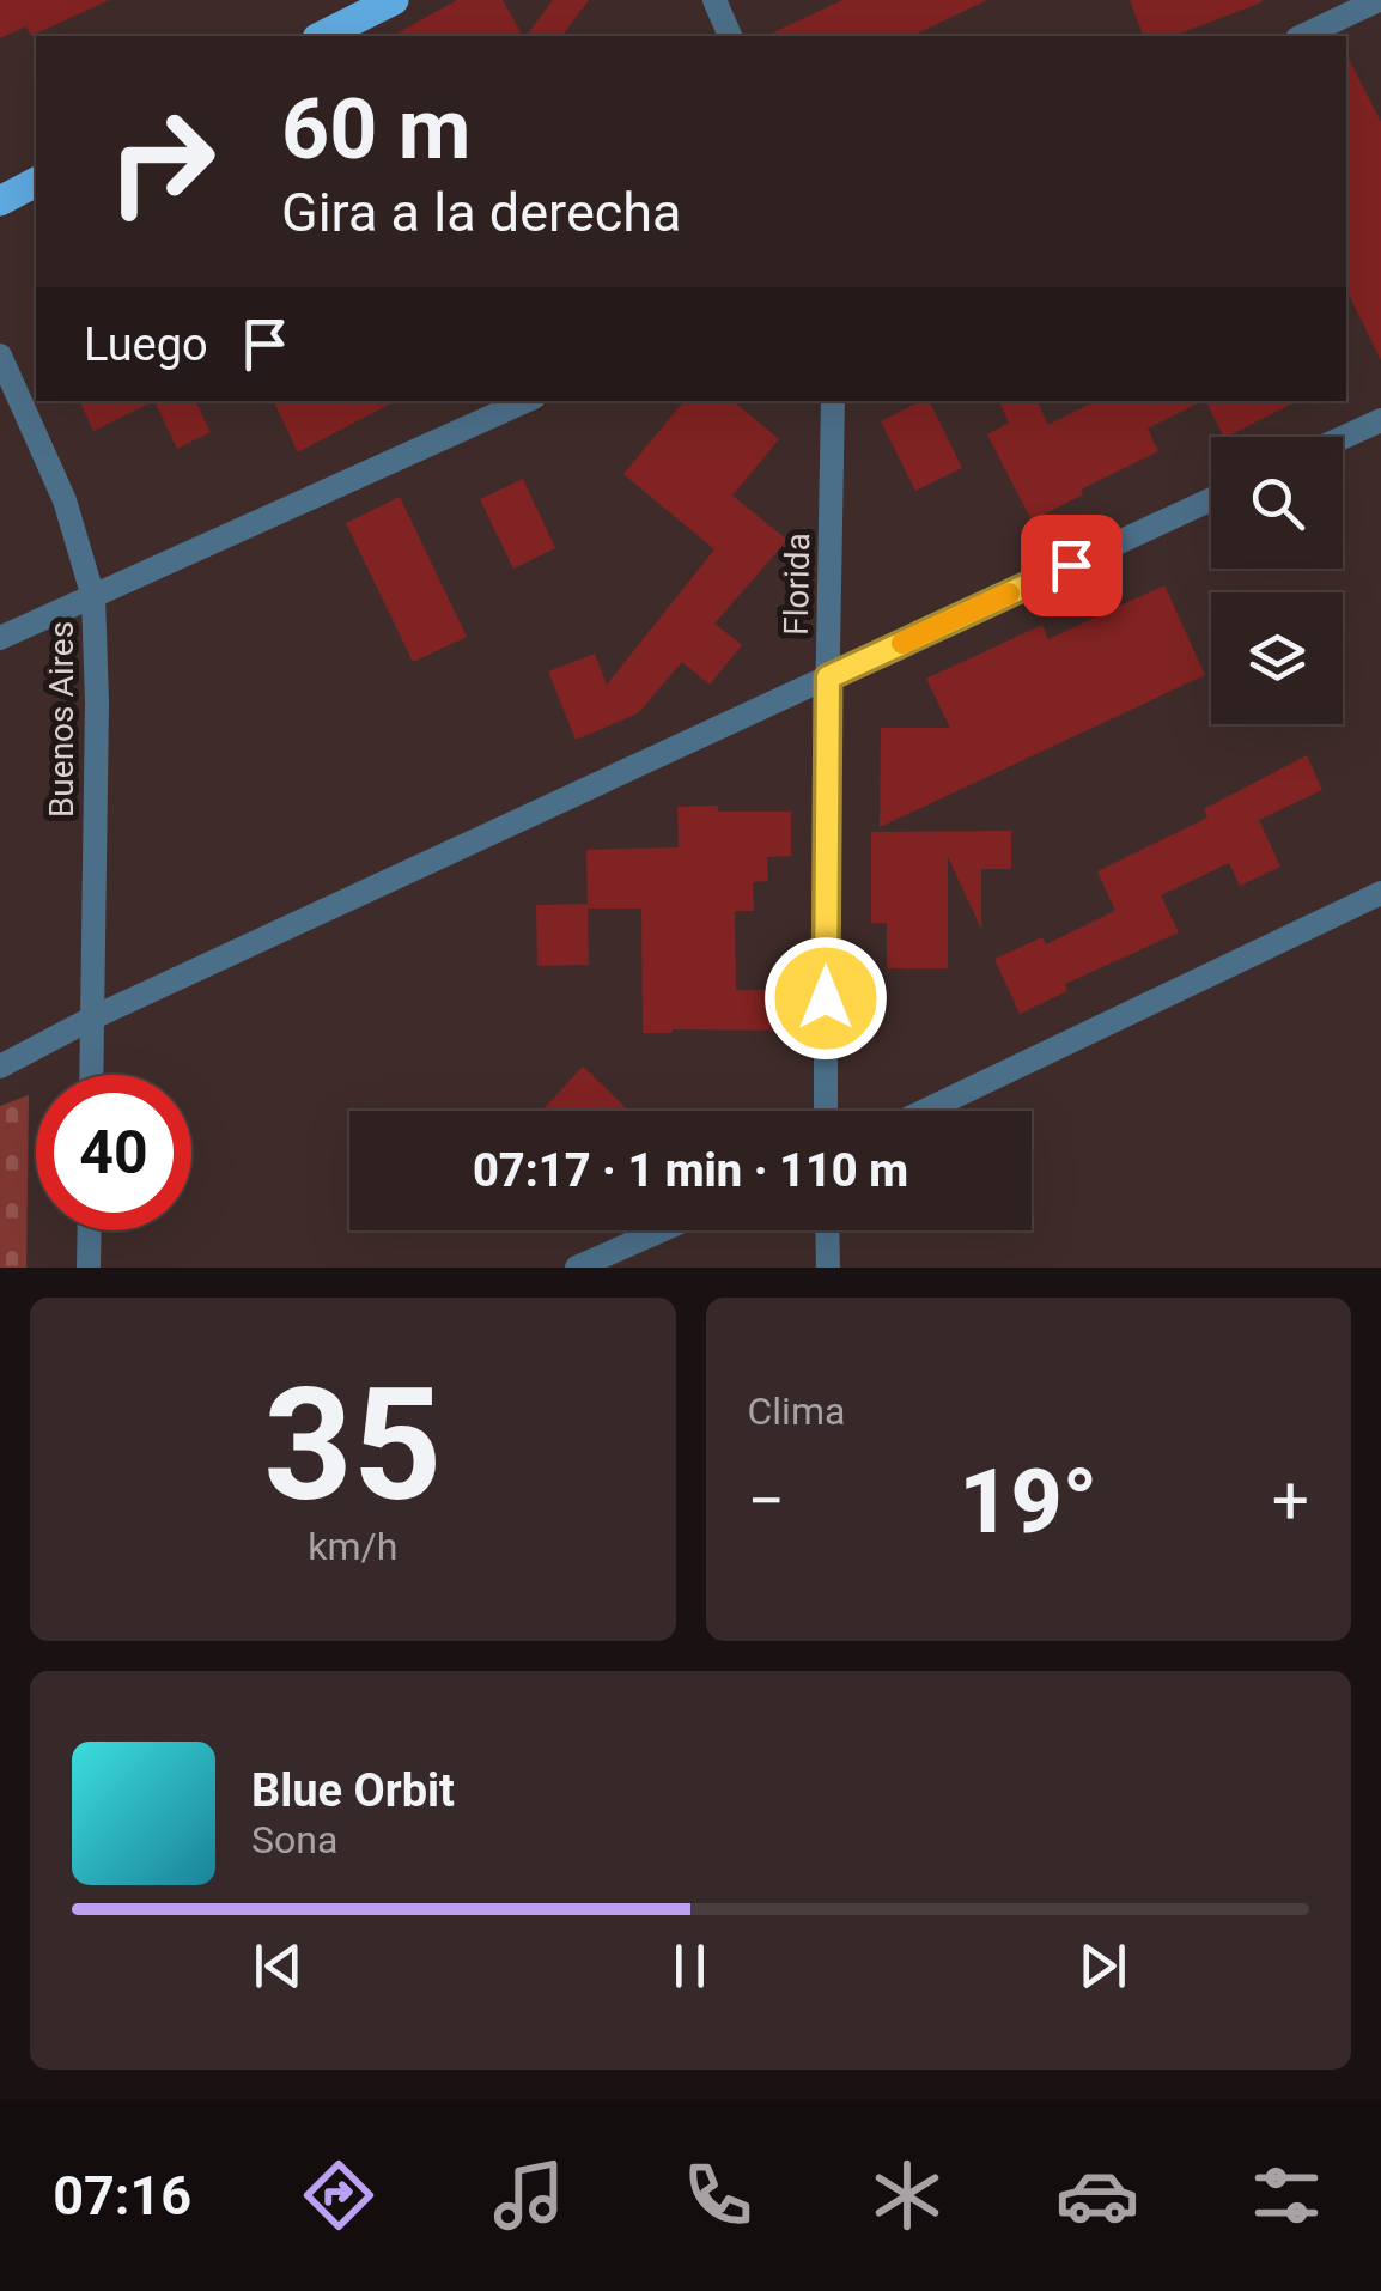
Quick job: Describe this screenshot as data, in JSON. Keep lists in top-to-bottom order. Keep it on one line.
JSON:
{"streets":{"street":["Florida","Buenos Aires"]},"page":{"turn":["60 m","Gira a la derecha"],"then":"Luego","limit":"40","trip":"07:17 · 1 min · 110 m","tile":[["35","km/h"],"Clima"],"heat":["−","19°","+"],"song":["Blue Orbit","Sona"],"tabs":"07:16"}}
